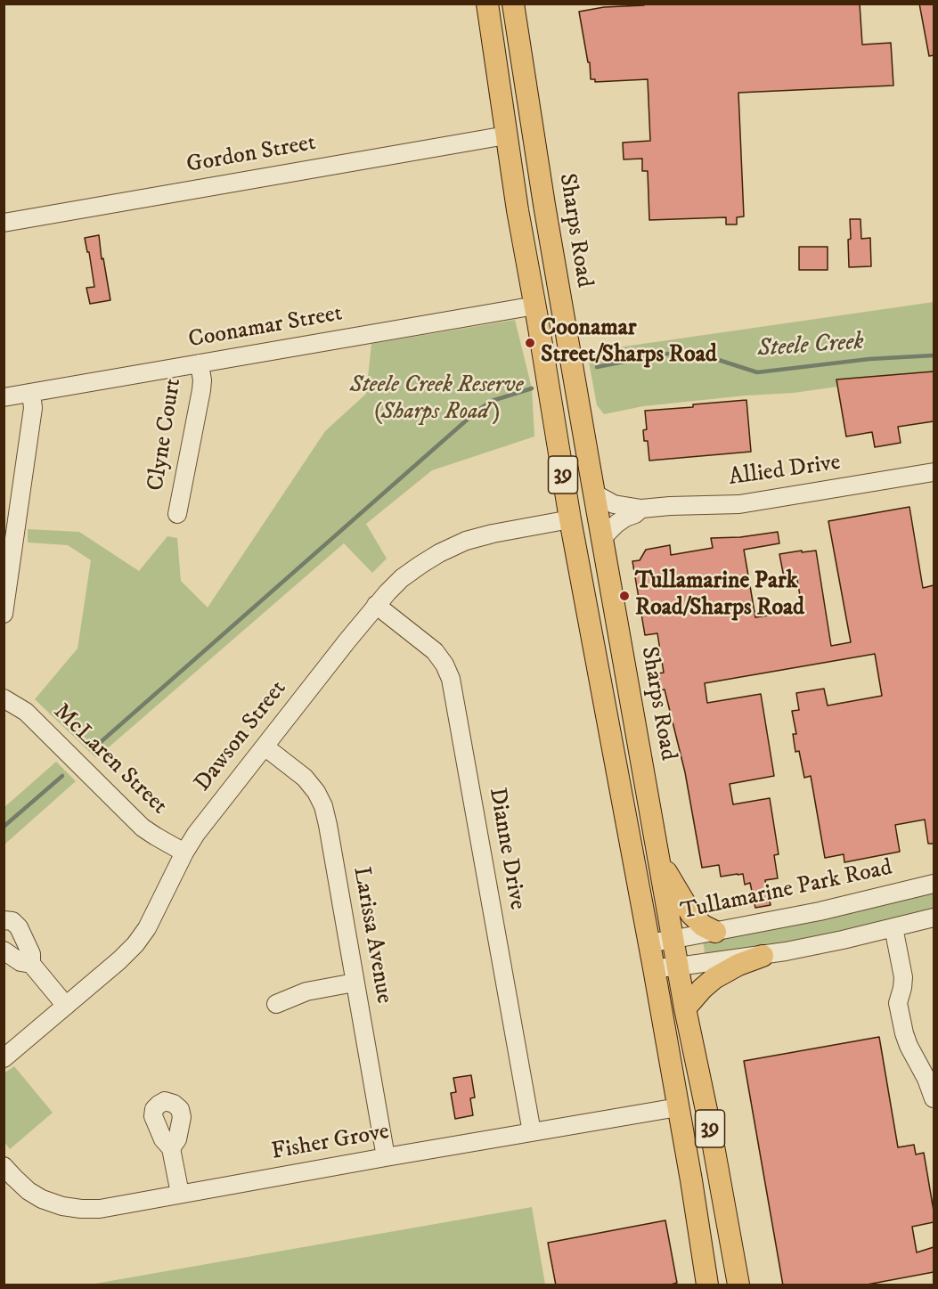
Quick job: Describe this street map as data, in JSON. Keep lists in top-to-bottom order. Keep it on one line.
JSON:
{"streets":{"main road":["Sharps Road","39"],"street":["Gordon Street","Coonamar Street","Clyne Court","Allied Drive","Dawson Street","McLaren Street","Dianne Drive","Tullamarine Park Road","Larissa Avenue","Fisher Grove"]},"crossings":[["Gordon Street","39"],["Sharps Road","Allied Drive"],["Sharps Road","Tullamarine Park Road"],["Coonamar Street","Clyne Court"],["Coonamar Street","39"],["39","Dawson Street"],["39","Tullamarine Park Road"],["39","Fisher Grove"],["Dawson Street","McLaren Street"],["Dawson Street","Dianne Drive"],["Dawson Street","Larissa Avenue"],["Dianne Drive","Fisher Grove"],["Larissa Avenue","Fisher Grove"]],"water":["Steele Creek"],"parks":["Steele Creek Reserve (Sharps Road)"],"places":["Coonamar Street/Sharps Road","Tullamarine Park Road/Sharps Road"]}
